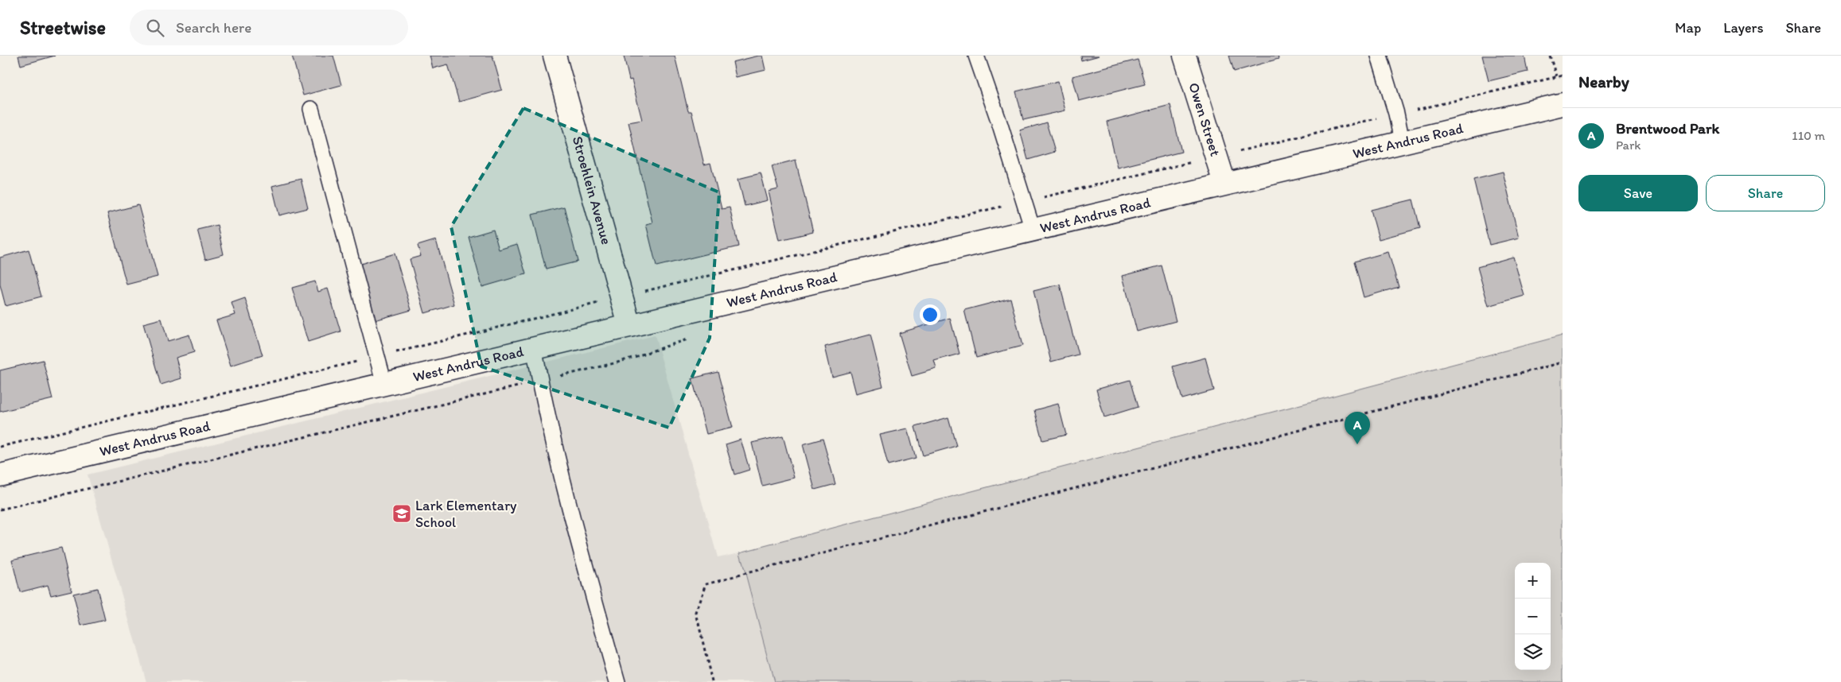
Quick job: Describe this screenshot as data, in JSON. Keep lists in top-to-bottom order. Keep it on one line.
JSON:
{"streets":{"street":["Owen Street","West Andrus Road","Stroehlein Avenue"]},"crossings":[["Owen Street","West Andrus Road"],["West Andrus Road","Stroehlein Avenue"]],"places":{"school or university":["Lark Elementary School"]},"page":{"header":"Streetwise","search":"Search here","nav":["Map","Layers","Share"],"heading":"Nearby","list":[{"mark":"A","name":"Brentwood Park","note":"Park","value":"110 m"}],"buttons":["Save","Share"],"pins":"A","map_buttons":["+","−"]}}
